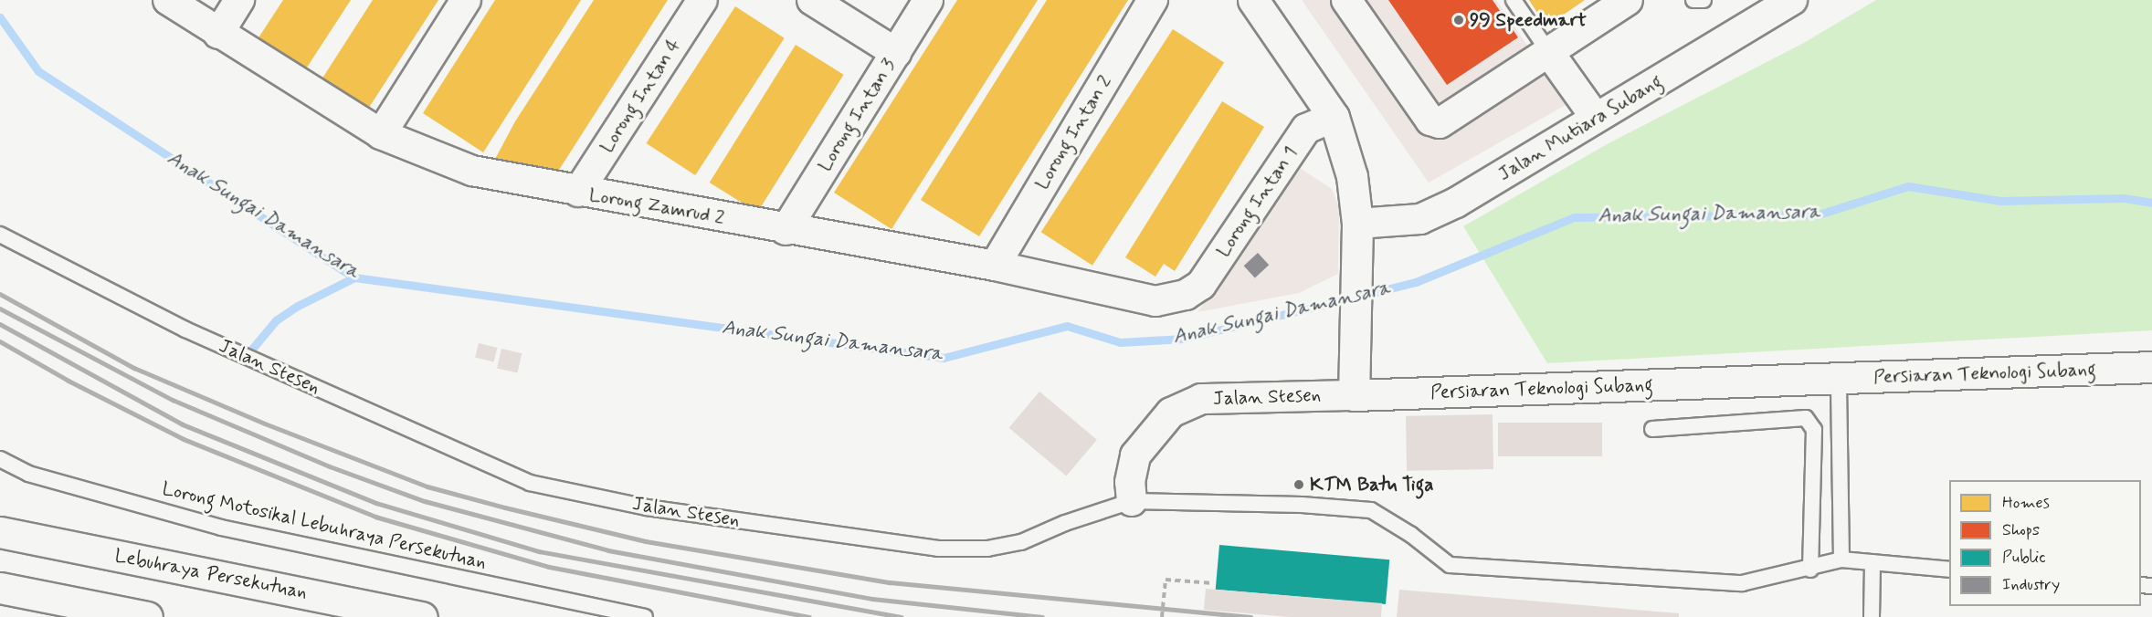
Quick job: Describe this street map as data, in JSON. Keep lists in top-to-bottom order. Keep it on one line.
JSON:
{"streets":{"main road":["Persiaran Teknologi Subang","Lebuhraya Persekutuan"],"street":["Lorong Intan 4","Lorong Intan 3","Jalan Mutiara Subang","Lorong Intan 2","Lorong Intan 1","Lorong Zamrud 2","Jalan Stesen"],"lane":["Lorong Motosikal Lebuhraya Persekutuan"]},"crossings":[["Lorong Intan 4","Lorong Zamrud 2"],["Lorong Intan 3","Lorong Zamrud 2"],["Lorong Intan 2","Lorong Zamrud 2"],["Lorong Intan 1","Lorong Zamrud 2"],["Jalan Stesen","Persiaran Teknologi Subang"]],"water":["Anak Sungai Damansara"],"places":["99 Speedmart","KTM Batu Tiga"],"legend":["Homes","Shops","Public","Industry"]}
